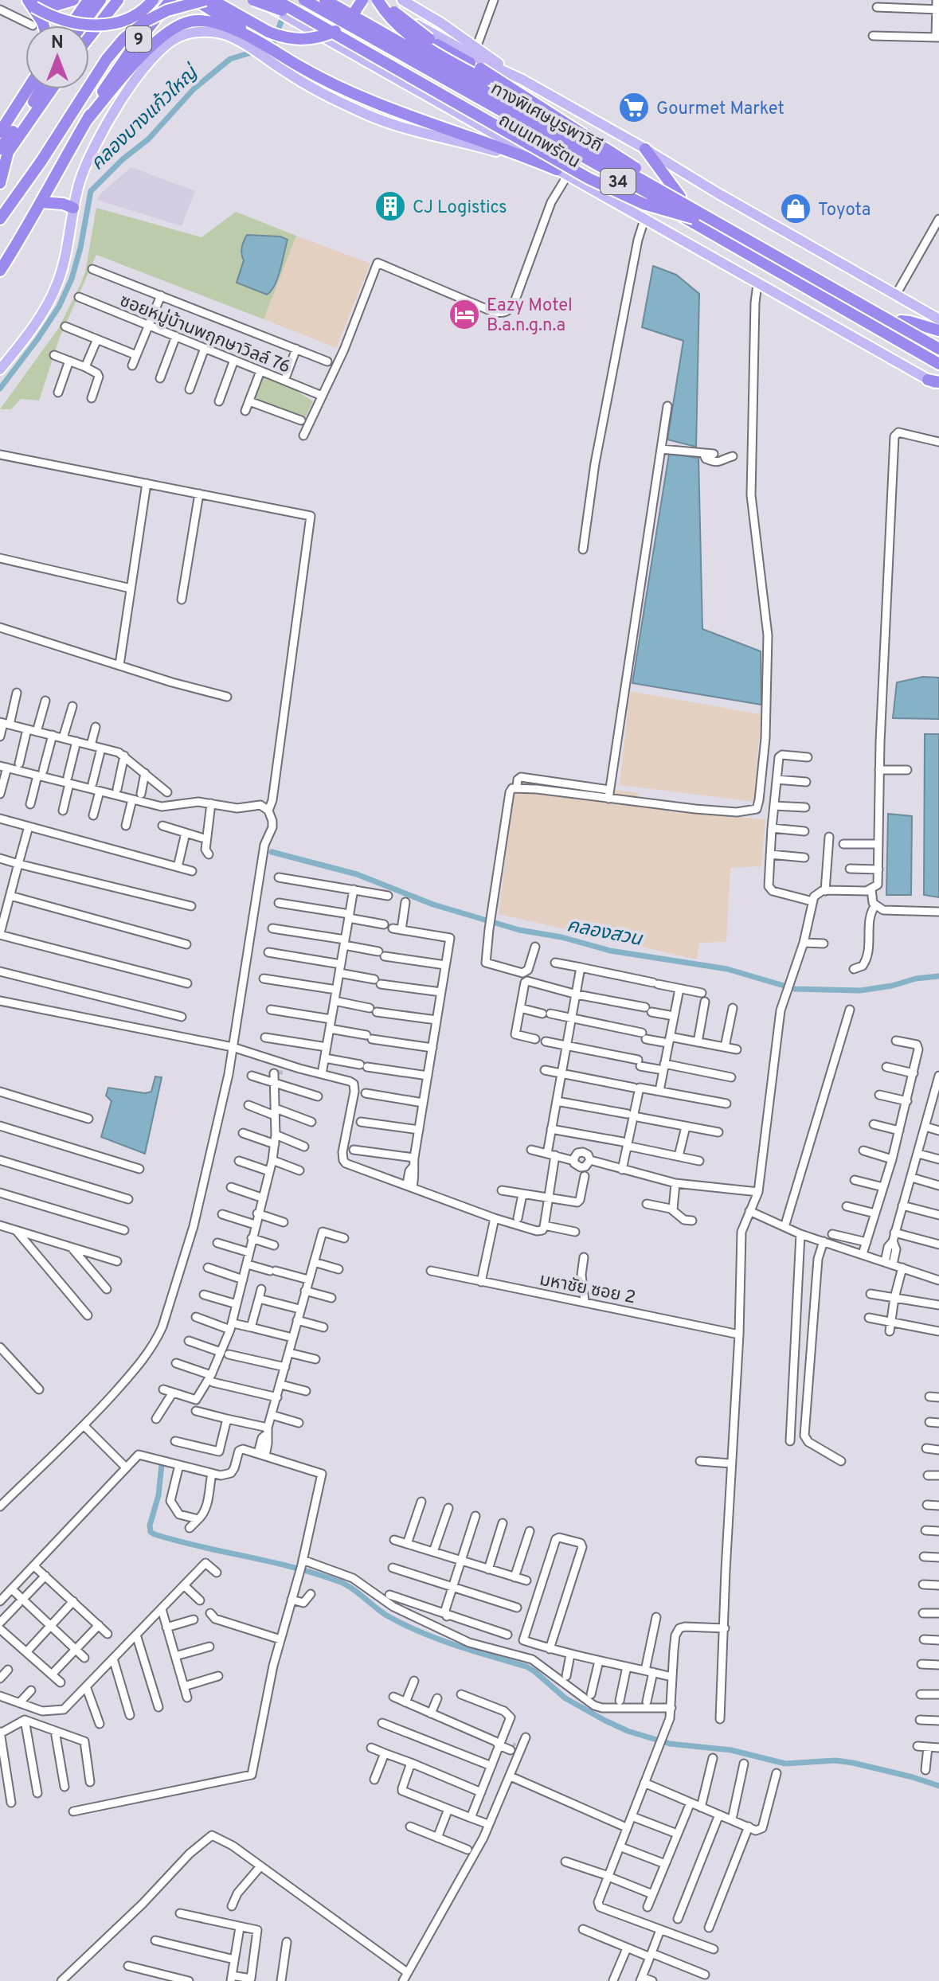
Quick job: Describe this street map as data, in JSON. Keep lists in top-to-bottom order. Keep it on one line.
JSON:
{"streets":{"highway":["9","ทางพิเศษบูรพาวิถี","ถนนเทพรัตน","34"],"street":["ซอยหมู่บ้านพฤกษาวิลล์ 76","มหาชัย ซอย 2"]},"crossings":[["ทางพิเศษบูรพาวิถี","ถนนเทพรัตน"]],"water":["คลองบางแก้วใหญ่","คลองสวน"],"places":{"supermarket":["Gourmet Market"],"building":["CJ Logistics"],"shop":["Toyota"],"hotel":["Eazy Motel B.a.n.g.n.a"]},"north":"top"}
